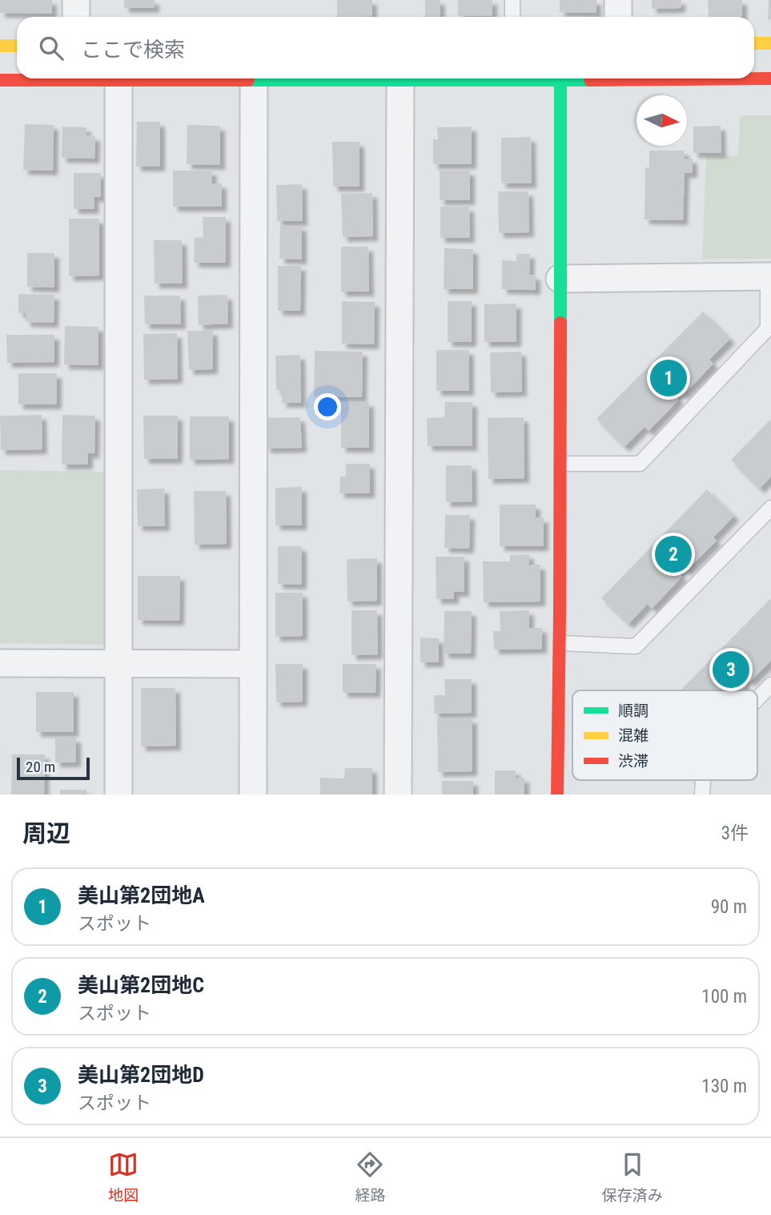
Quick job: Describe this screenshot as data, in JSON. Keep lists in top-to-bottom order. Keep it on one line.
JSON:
{"legend":["順調","混雑","渋滞"],"scale_bar":"20 m","north":"right","page":{"search":"ここで検索","pins":["1","2","3"],"scale":"20 m","heading":["周辺","3件"],"list":[{"mark":"1","name":"美山第2団地A","note":"スポット","value":"90 m"},{"mark":"2","name":"美山第2団地C","note":"スポット","value":"100 m"},{"mark":"3","name":"美山第2団地D","note":"スポット","value":"130 m"}],"nav":["地図","経路","保存済み"]}}
